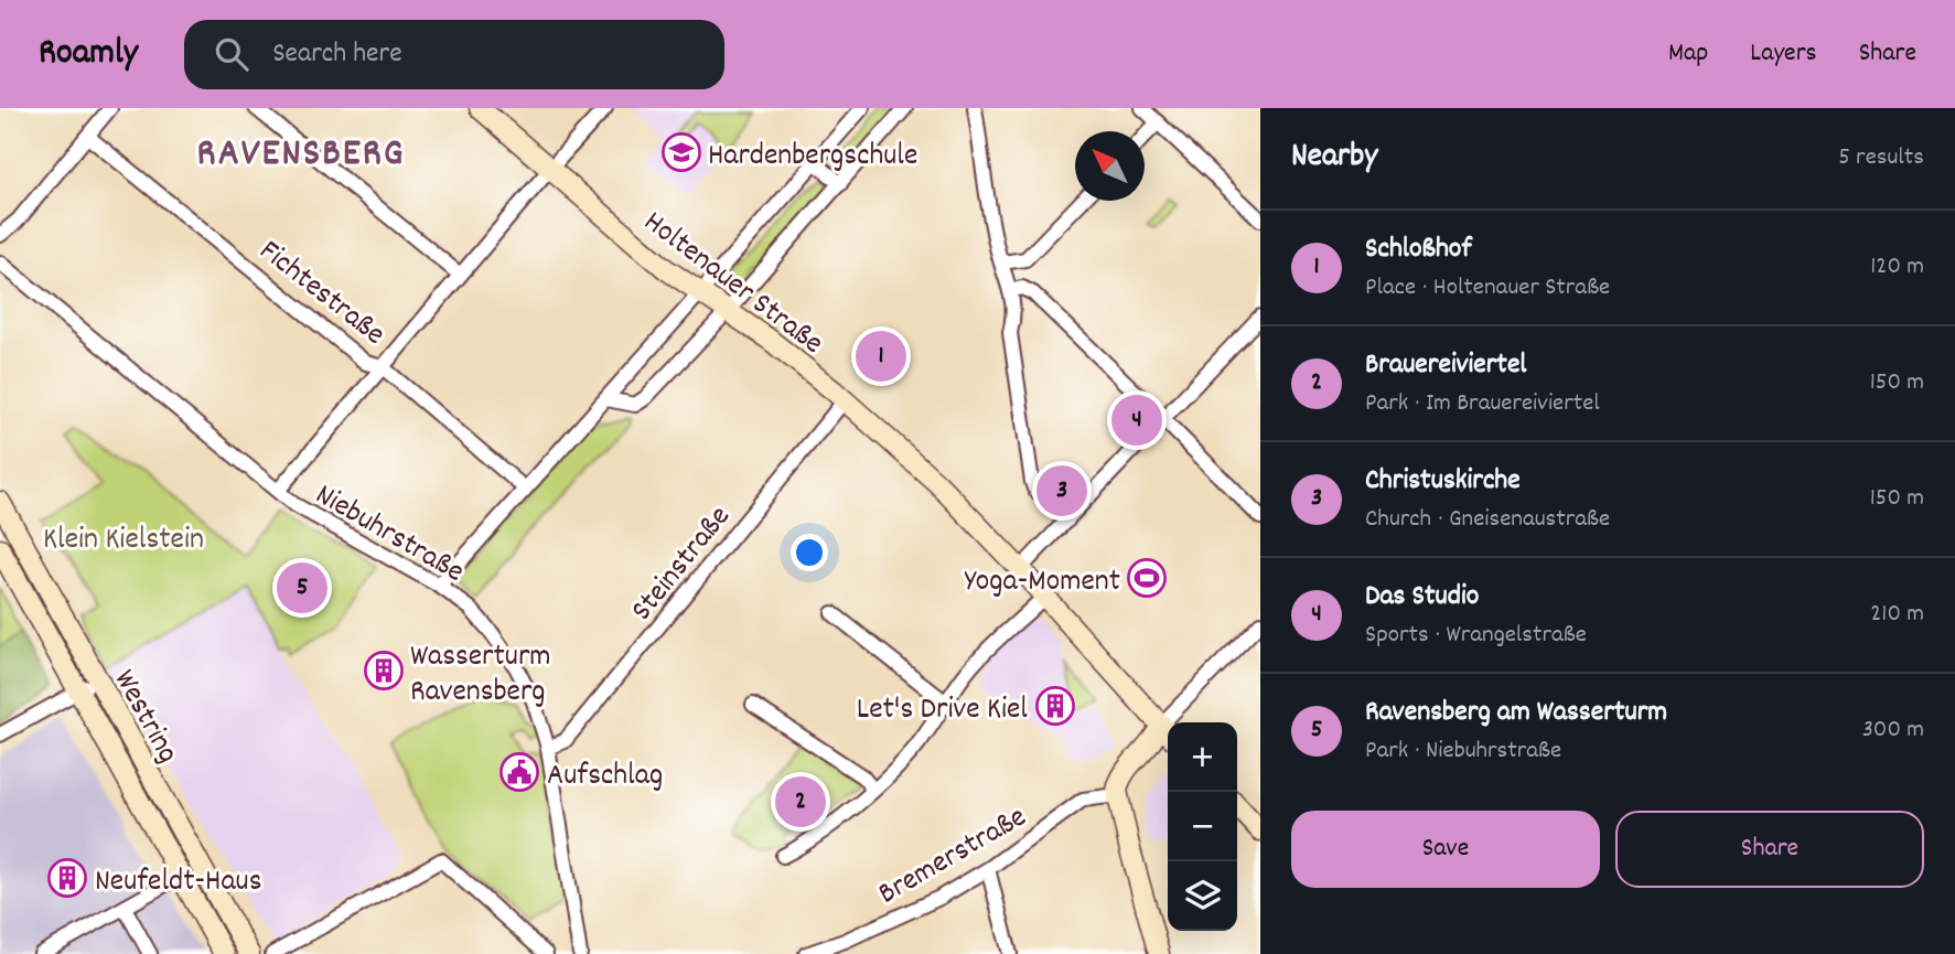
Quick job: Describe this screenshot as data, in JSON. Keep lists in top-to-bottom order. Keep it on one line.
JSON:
{"streets":{"main road":["Holtenauer Straße","Westring"],"street":["Fichtestraße","Niebuhrstraße","Steinstraße","Bremerstraße"]},"crossings":[["Holtenauer Straße","Steinstraße"],["Niebuhrstraße","Steinstraße"]],"districts":["RAVENSBERG"],"parks":["Klein Kielstein"],"places":{"school or university":["Hardenbergschule"],"sports":["Yoga-Moment"],"building":["Wasserturm Ravensberg","Let's Drive Kiel","Neufeldt-Haus"],"public building":["Aufschlag"]},"north":"top left","page":{"header":"Roamly","search":"Search here","nav":["Map","Layers","Share"],"heading":["Nearby","5 results"],"list":[{"mark":"1","name":"Schloßhof","note":"Place · Holtenauer Straße","value":"120 m"},{"mark":"2","name":"Brauereiviertel","note":"Park · Im Brauereiviertel","value":"150 m"},{"mark":"3","name":"Christuskirche","note":"Church · Gneisenaustraße","value":"150 m"},{"mark":"4","name":"Das Studio","note":"Sports · Wrangelstraße","value":"210 m"},{"mark":"5","name":"Ravensberg am Wasserturm","note":"Park · Niebuhrstraße","value":"300 m"}],"pins":["1","4","3","5","2"],"map_buttons":["+","−"],"buttons":["Save","Share"]}}
